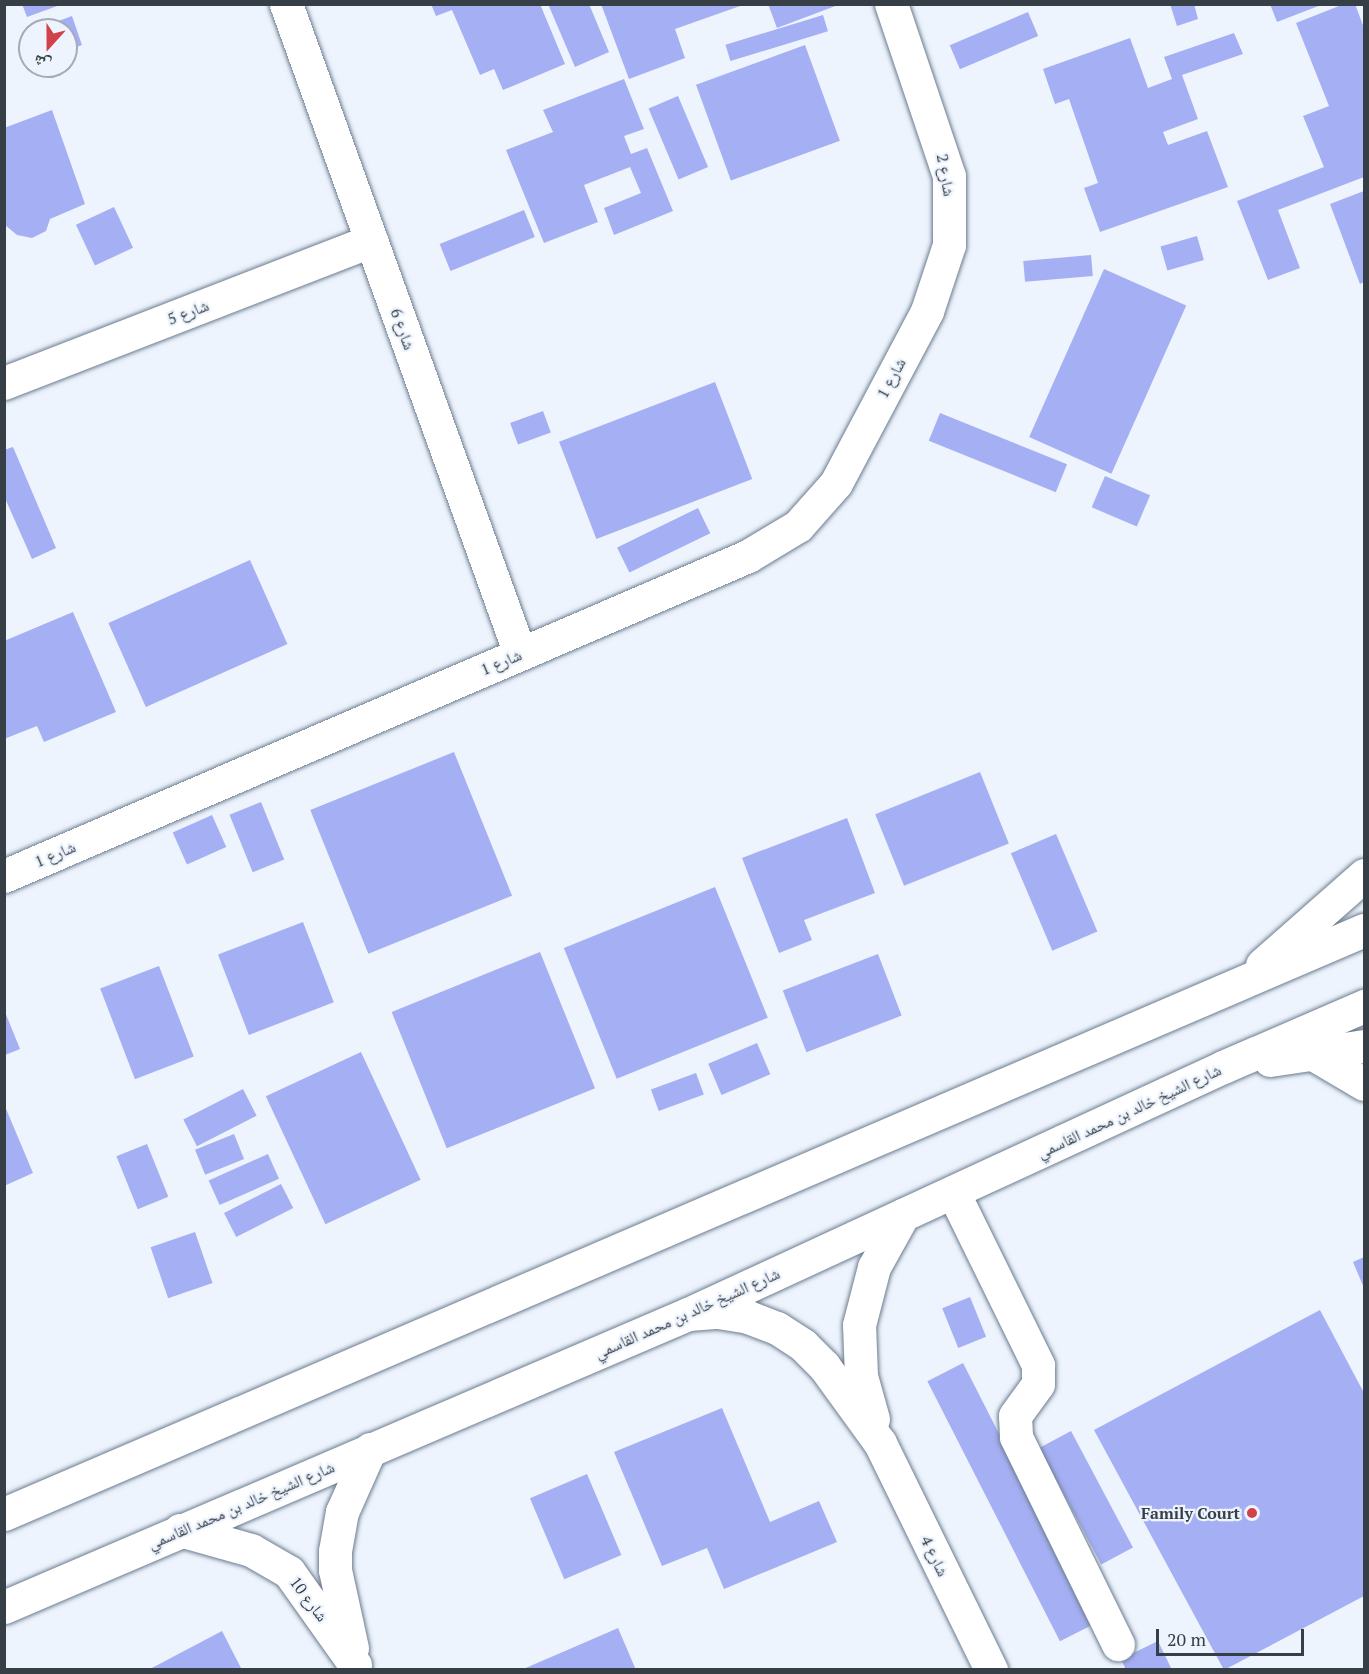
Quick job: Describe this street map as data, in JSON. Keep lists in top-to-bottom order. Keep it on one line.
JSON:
{"streets":{"street":["شارع 2","شارع 5","شارع 6","شارع 1","شارع الشيخ خالد بن محمد القاسمي","شارع 4","شارع 10"]},"crossings":[["شارع 2","شارع 1"],["شارع 5","شارع 6"],["شارع 6","شارع 1"],["شارع الشيخ خالد بن محمد القاسمي","شارع 4"],["شارع الشيخ خالد بن محمد القاسمي","شارع 10"]],"places":["Family Court"],"scale_bar":"20 m","north":"bottom"}
